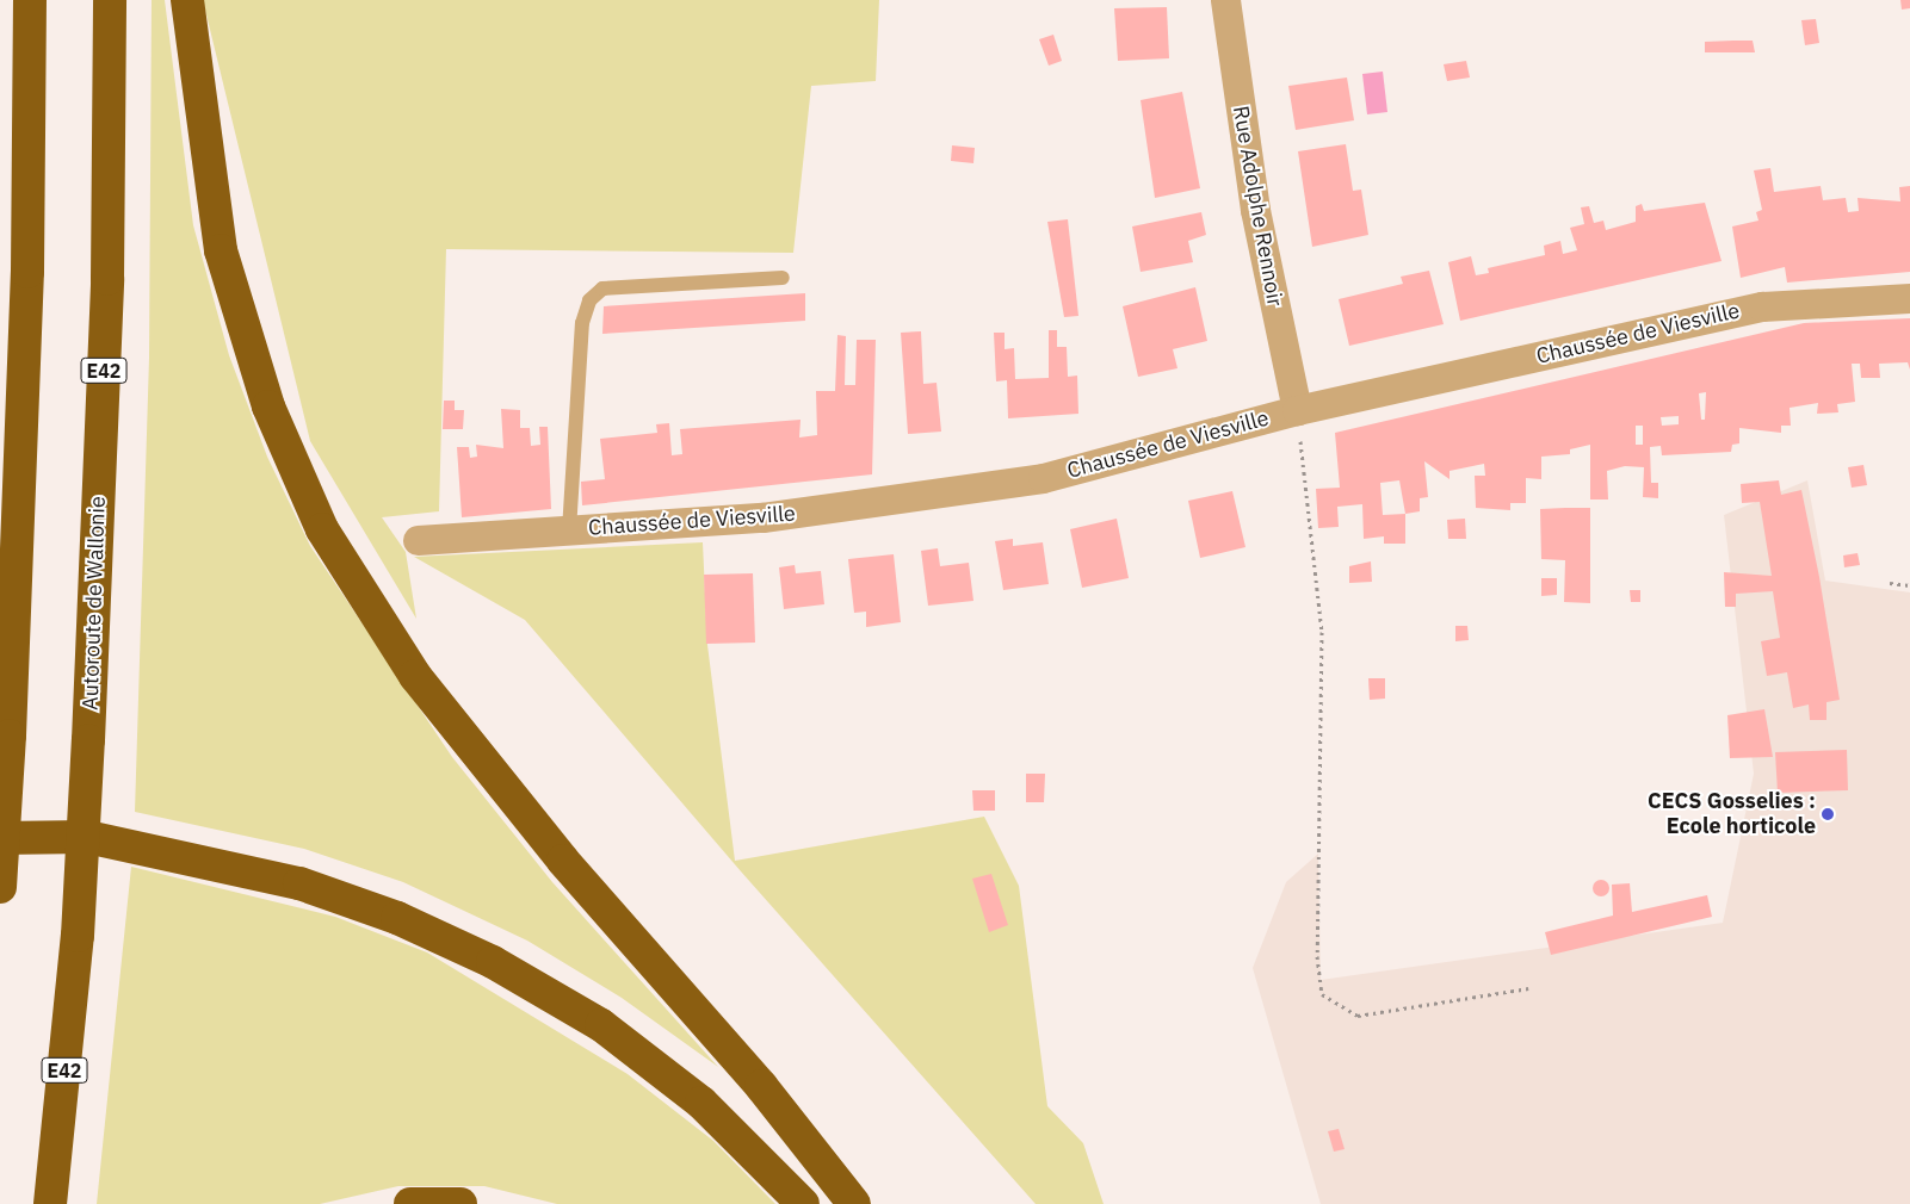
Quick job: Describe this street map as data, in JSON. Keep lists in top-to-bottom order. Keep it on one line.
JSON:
{"streets":{"highway":["E42","Autoroute de Wallonie"],"street":["Rue Adolphe Rennoir","Chaussée de Viesville"]},"crossings":[["Rue Adolphe Rennoir","Chaussée de Viesville"]],"places":["CECS Gosselies : Ecole horticole"]}
